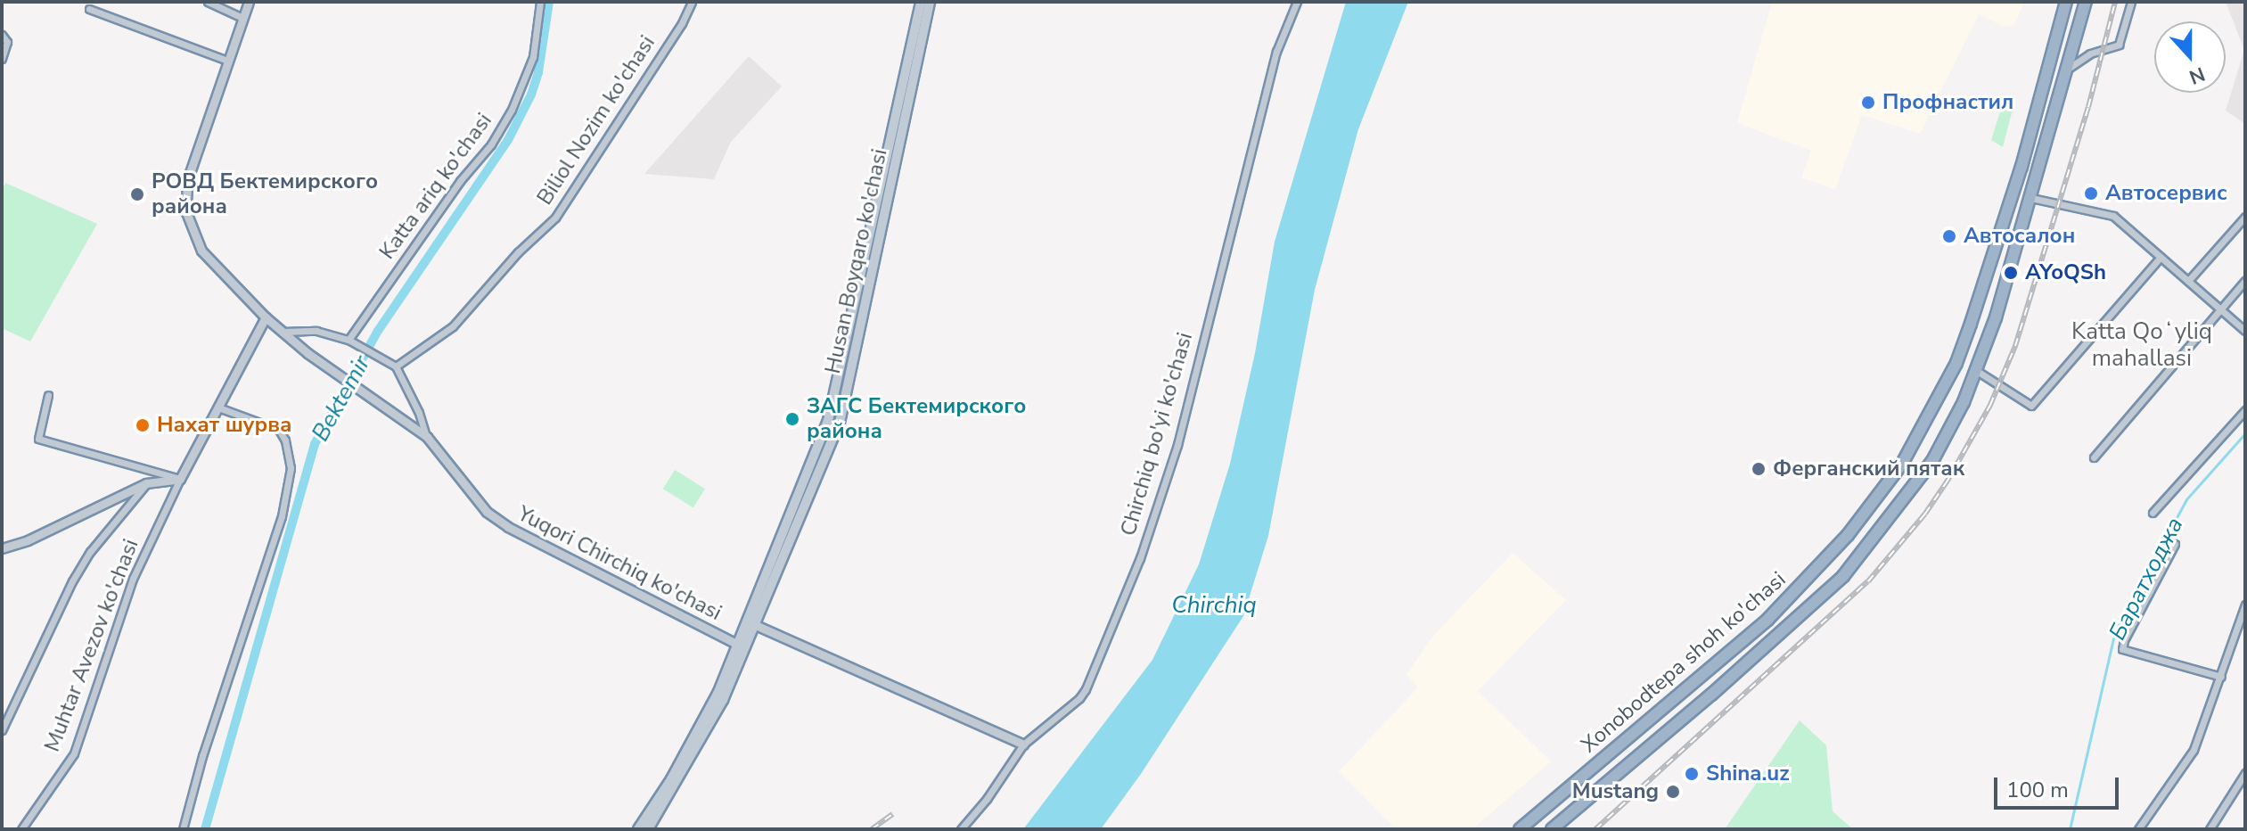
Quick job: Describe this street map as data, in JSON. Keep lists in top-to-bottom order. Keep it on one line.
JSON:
{"streets":{"highway":["Xonobodtepa shoh ko'chasi"],"main road":["Husan Boyqaro ko'chasi"],"street":["Biliol Nozim ko'chasi","Katta ariq ko'chasi","Chirchiq bo'yi ko'chasi","Yuqori Chirchiq ko'chasi","Muhtar Avezov ko'chasi"]},"crossings":[["Husan Boyqaro ko'chasi","Yuqori Chirchiq ko'chasi"],["Yuqori Chirchiq ko'chasi","Muhtar Avezov ko'chasi"]],"districts":["Katta Qoʻyliq mahallasi"],"water":["Bektemir","Баратходжа","Chirchiq"],"places":["Профнастил","Автосервис","РОВД Бектемирского района","Автосалон","AYoQSh","ЗАГС Бектемирского района","Нахат шурва","Ферганский пятак","Shina.uz","Mustang"],"scale_bar":"100 m","north":"bottom"}
